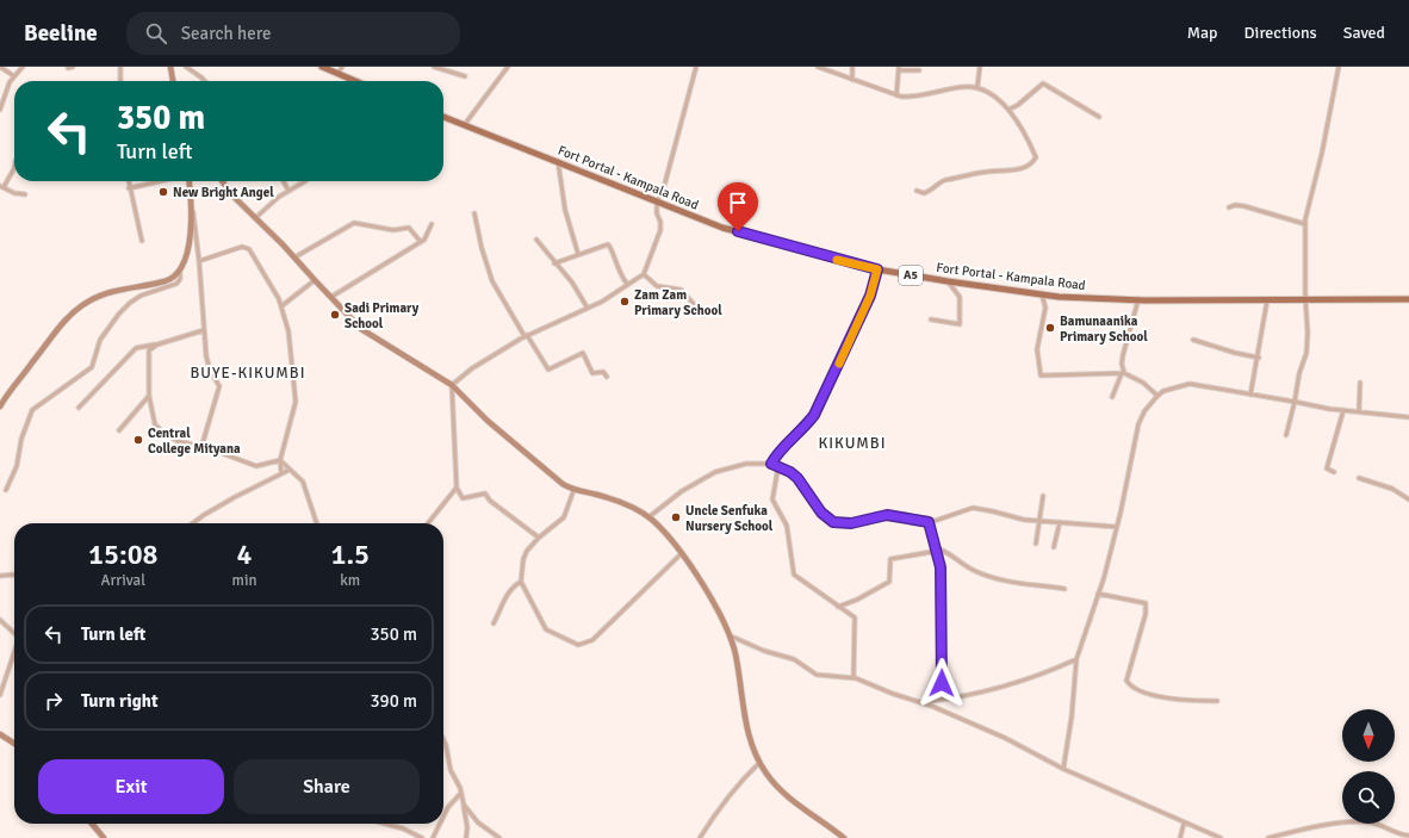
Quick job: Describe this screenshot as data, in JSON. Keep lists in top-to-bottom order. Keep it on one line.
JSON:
{"streets":{"main road":["Fort Portal - Kampala Road","A5"]},"districts":["BUYE-KIKUMBI","KIKUMBI"],"places":["New Bright Angel","Zam Zam Primary School","Sadi Primary School","Bamunaanika Primary School","Central College Mityana","Uncle Senfuka Nursery School"],"north":"bottom","page":{"header":"Beeline","search":"Search here","nav":["Map","Directions","Saved"],"turn":["350 m","Turn left"],"eta":["15:08","Arrival","4","min","1.5","km"],"list":[{"name":"Turn left","value":"350 m"},{"name":"Turn right","value":"390 m"}],"buttons":["Exit","Share"]}}
